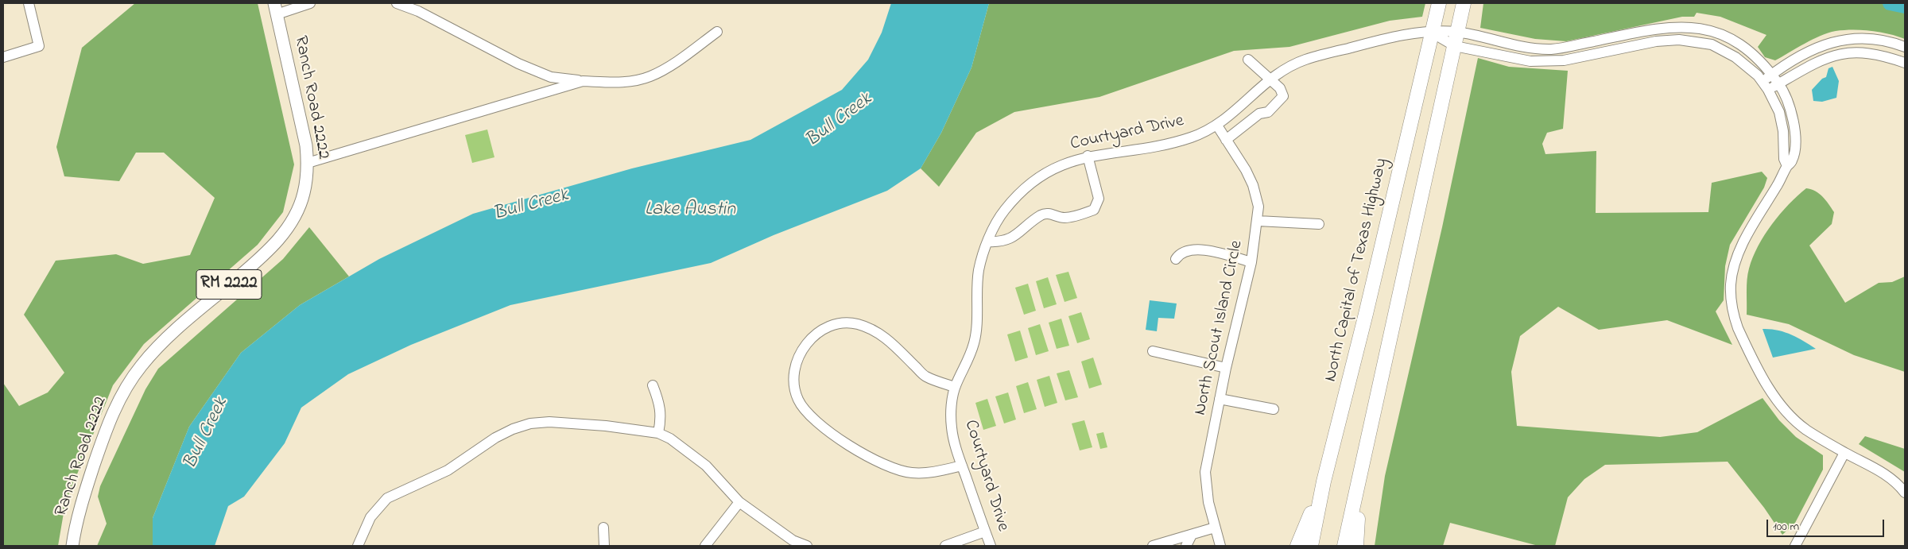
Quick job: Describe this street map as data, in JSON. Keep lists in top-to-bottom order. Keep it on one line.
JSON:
{"streets":{"highway":["North Capital of Texas Highway"],"main road":["Ranch Road 2222","RM 2222"],"street":["Courtyard Drive","North Scout Island Circle"]},"crossings":[["Courtyard Drive","North Capital of Texas Highway"],["Courtyard Drive","North Scout Island Circle"]],"water":["Bull Creek","Lake Austin"],"scale_bar":"100 m"}
